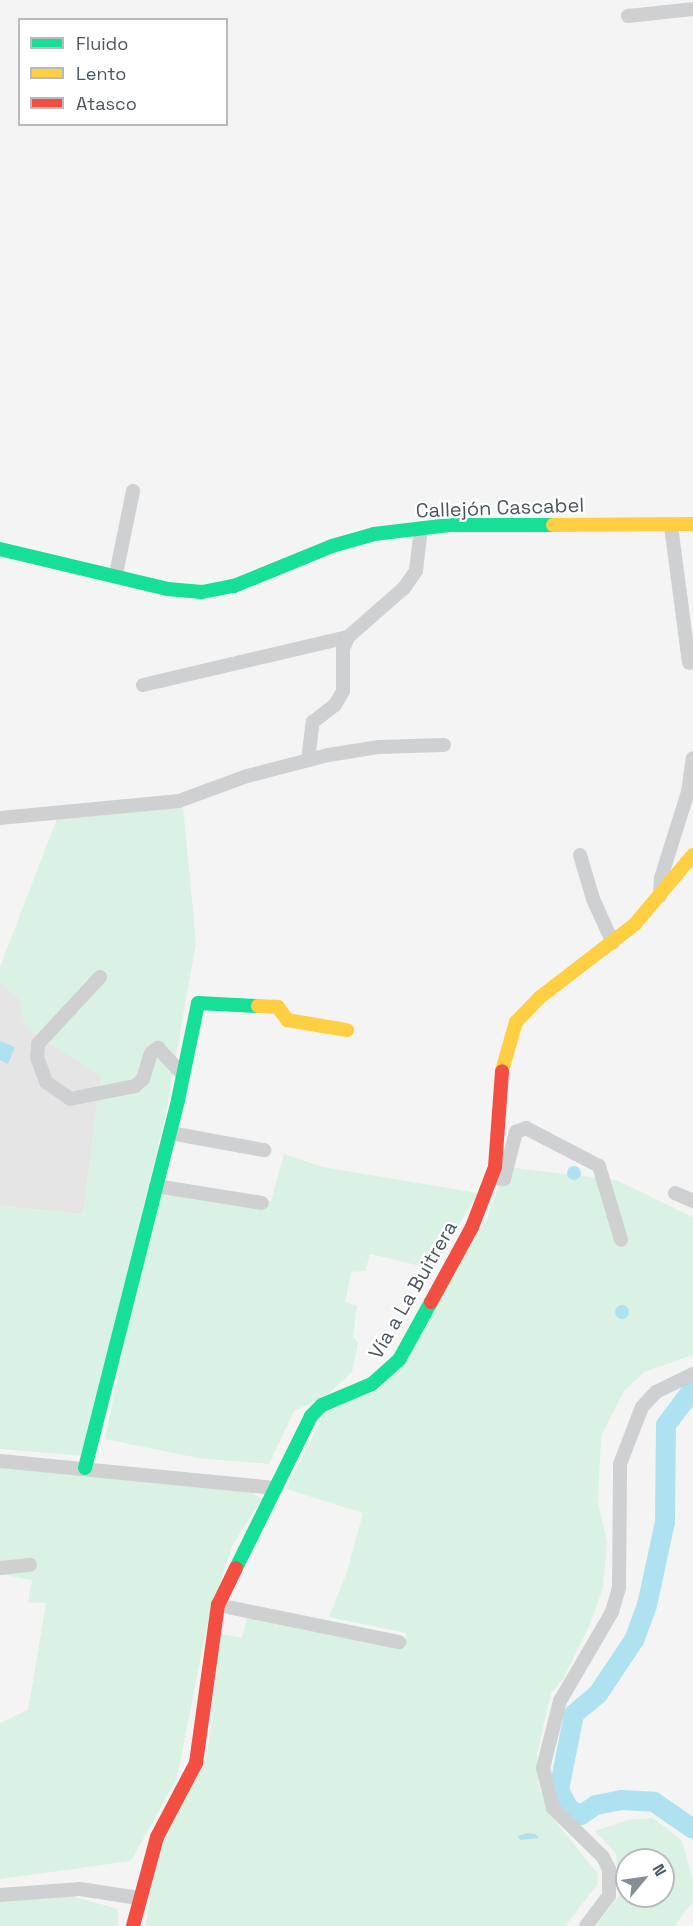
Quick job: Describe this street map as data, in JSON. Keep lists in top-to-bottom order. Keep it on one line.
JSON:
{"streets":{"street":["Callejón Cascabel","Vía a La Buitrera"]},"legend":["Fluido","Lento","Atasco"],"north":"top right"}
